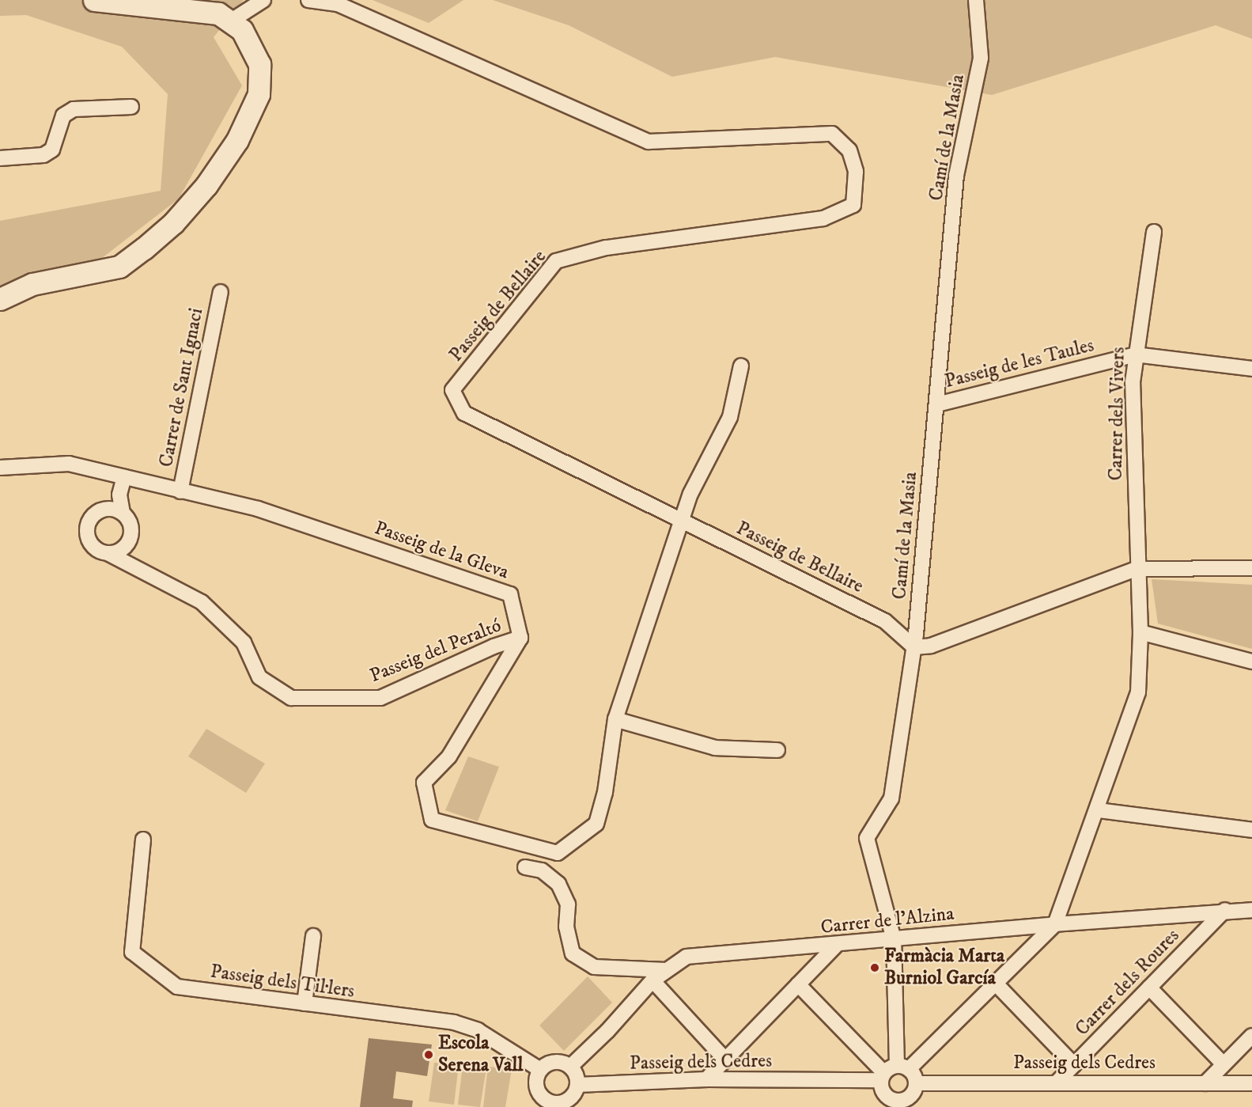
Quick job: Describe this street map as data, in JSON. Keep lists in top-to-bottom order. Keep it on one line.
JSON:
{"streets":{"street":["Camí de la Masia","Passeig de Bellaire","Passeig de les Taules","Carrer de Sant Ignaci","Carrer dels Vivers","Passeig de la Gleva","Passeig del Peraltó","Carrer de l'Alzina","Passeig dels Til·lers","Carrer dels Roures","Passeig dels Cedres"]},"crossings":[["Camí de la Masia","Passeig de Bellaire"],["Camí de la Masia","Passeig de les Taules"],["Camí de la Masia","Carrer de l'Alzina"],["Camí de la Masia","Passeig dels Cedres"],["Passeig de les Taules","Carrer dels Vivers"],["Carrer de Sant Ignaci","Passeig de la Gleva"],["Carrer dels Vivers","Carrer de l'Alzina"],["Passeig de la Gleva","Passeig del Peraltó"],["Carrer de l'Alzina","Passeig dels Til·lers"],["Carrer de l'Alzina","Carrer dels Roures"],["Carrer de l'Alzina","Passeig dels Cedres"],["Passeig dels Til·lers","Passeig dels Cedres"],["Carrer dels Roures","Passeig dels Cedres"]],"places":["Farmàcia Marta Burniol García","Escola Serena Vall"]}
